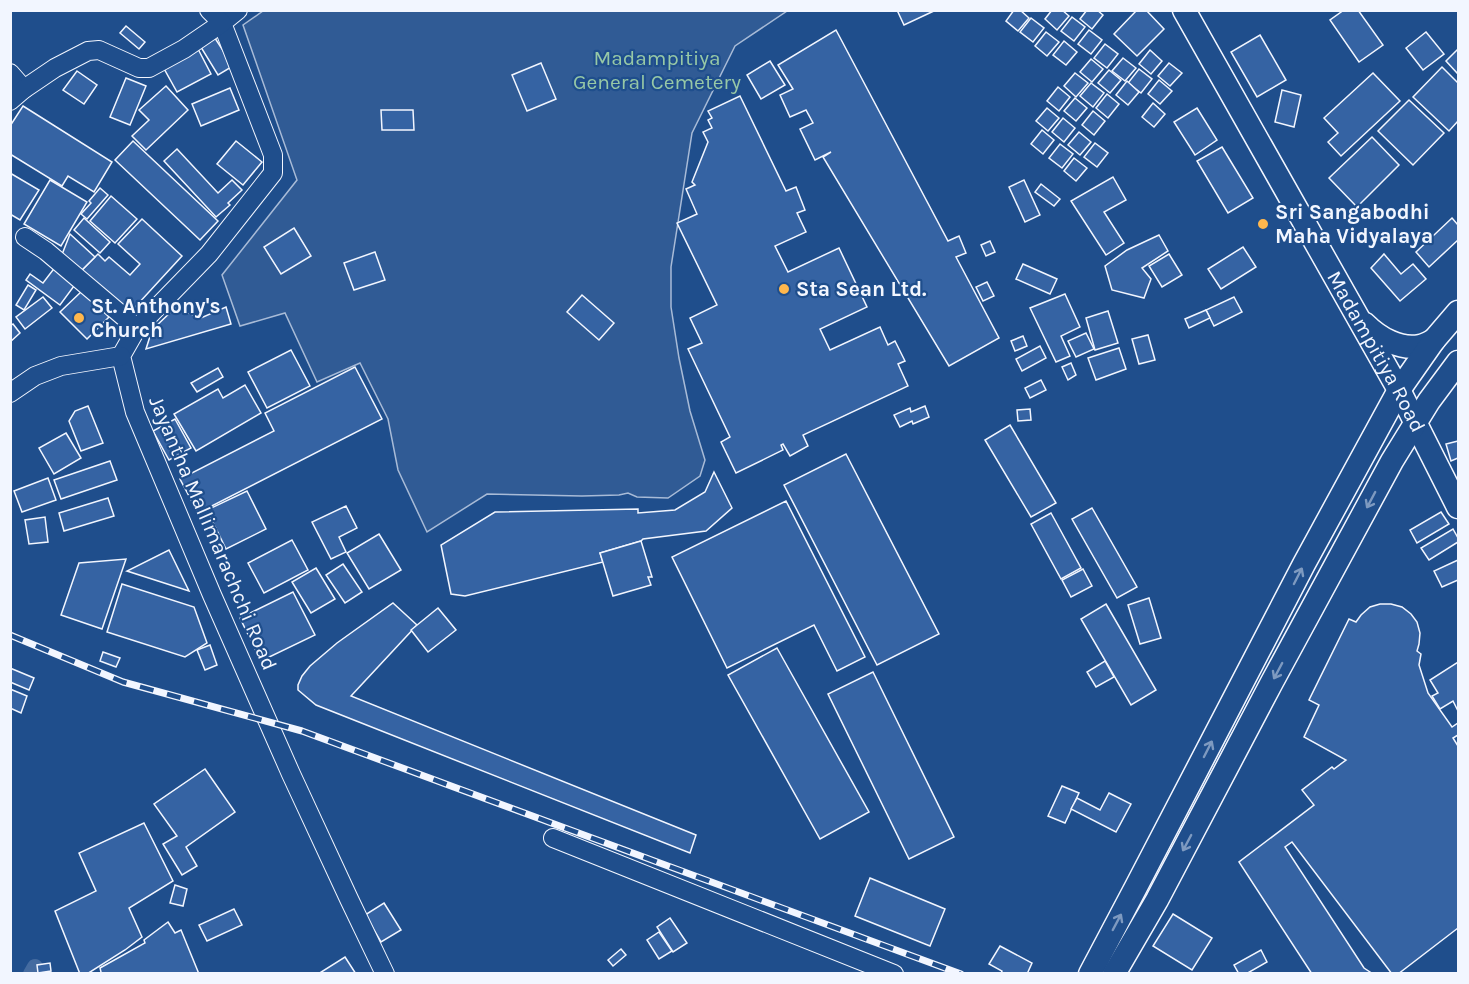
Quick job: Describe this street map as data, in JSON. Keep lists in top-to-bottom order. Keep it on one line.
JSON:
{"streets":{"main road":["Madampitiya Road"],"street":["Jayantha Mallimarachchi Road"]},"parks":["Madampitiya General Cemetery"],"places":["Sri Sangabodhi Maha Vidyalaya","Sta Sean Ltd.","St. Anthony's Church"]}
